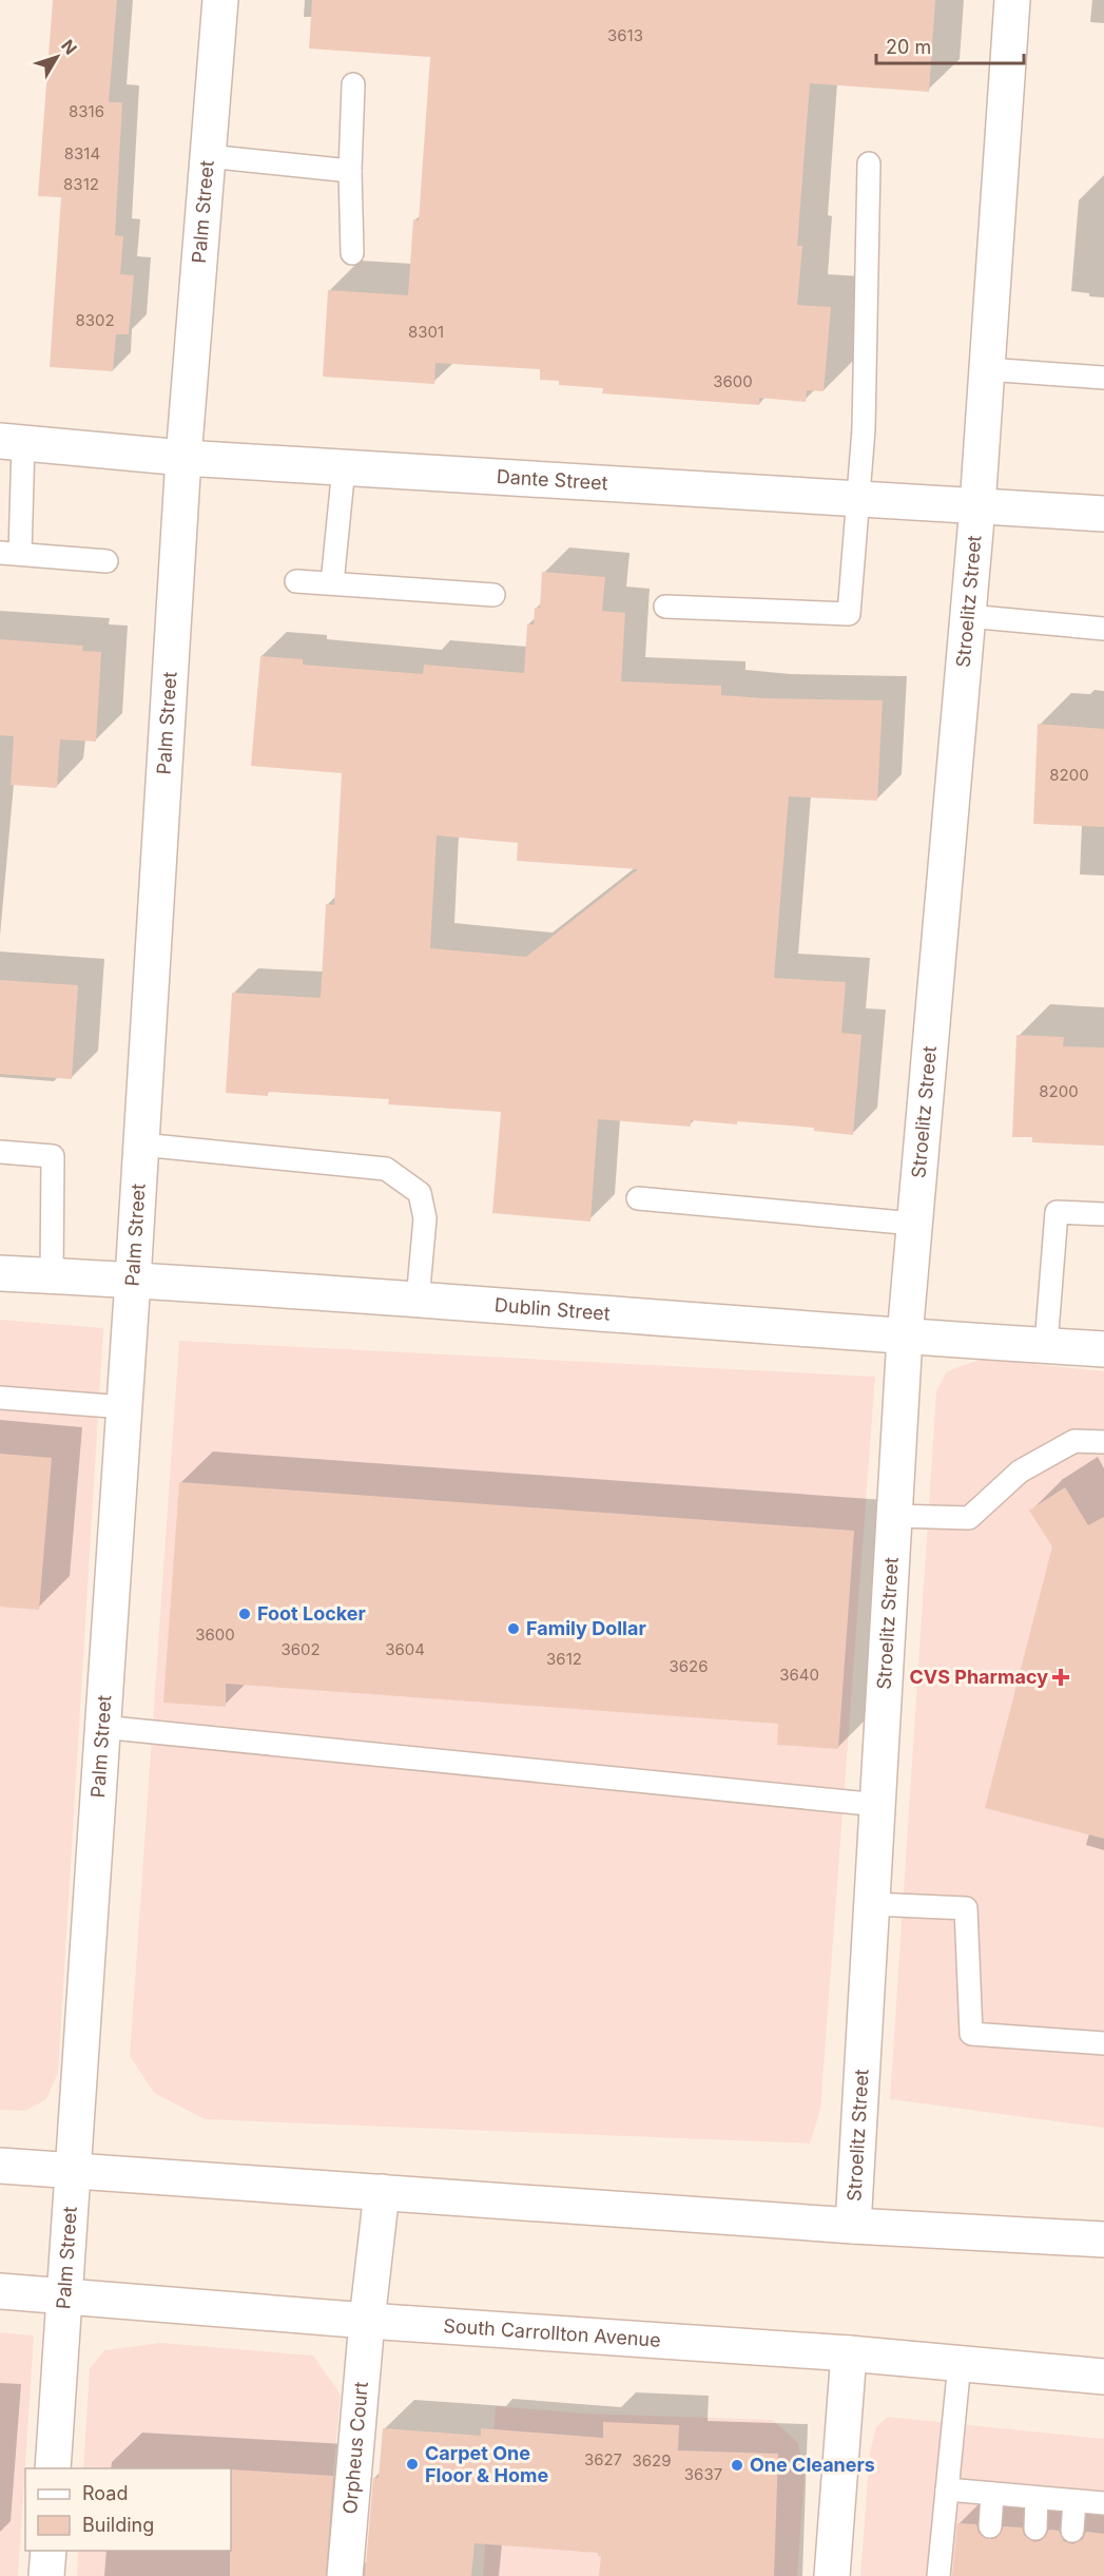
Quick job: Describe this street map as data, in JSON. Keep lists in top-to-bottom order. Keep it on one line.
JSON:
{"streets":{"street":["Palm Street","Dante Street","Stroelitz Street","Dublin Street","South Carrollton Avenue","Orpheus Court"]},"crossings":[["Palm Street","Dante Street"],["Palm Street","Dublin Street"],["Palm Street","South Carrollton Avenue"],["Dante Street","Stroelitz Street"],["Stroelitz Street","Dublin Street"],["South Carrollton Avenue","Orpheus Court"]],"places":{"other":["Foot Locker","Family Dollar","Carpet One Floor & Home","One Cleaners"],"health":["CVS Pharmacy"]},"house_numbers":["3613","8316","8314","8312","8302","8301","3600","8200","8200","3600","3602","3604","3612","3626","3640","3627","3629","3637"],"legend":["Road","Building"],"scale_bar":"20 m","north":"top right"}
